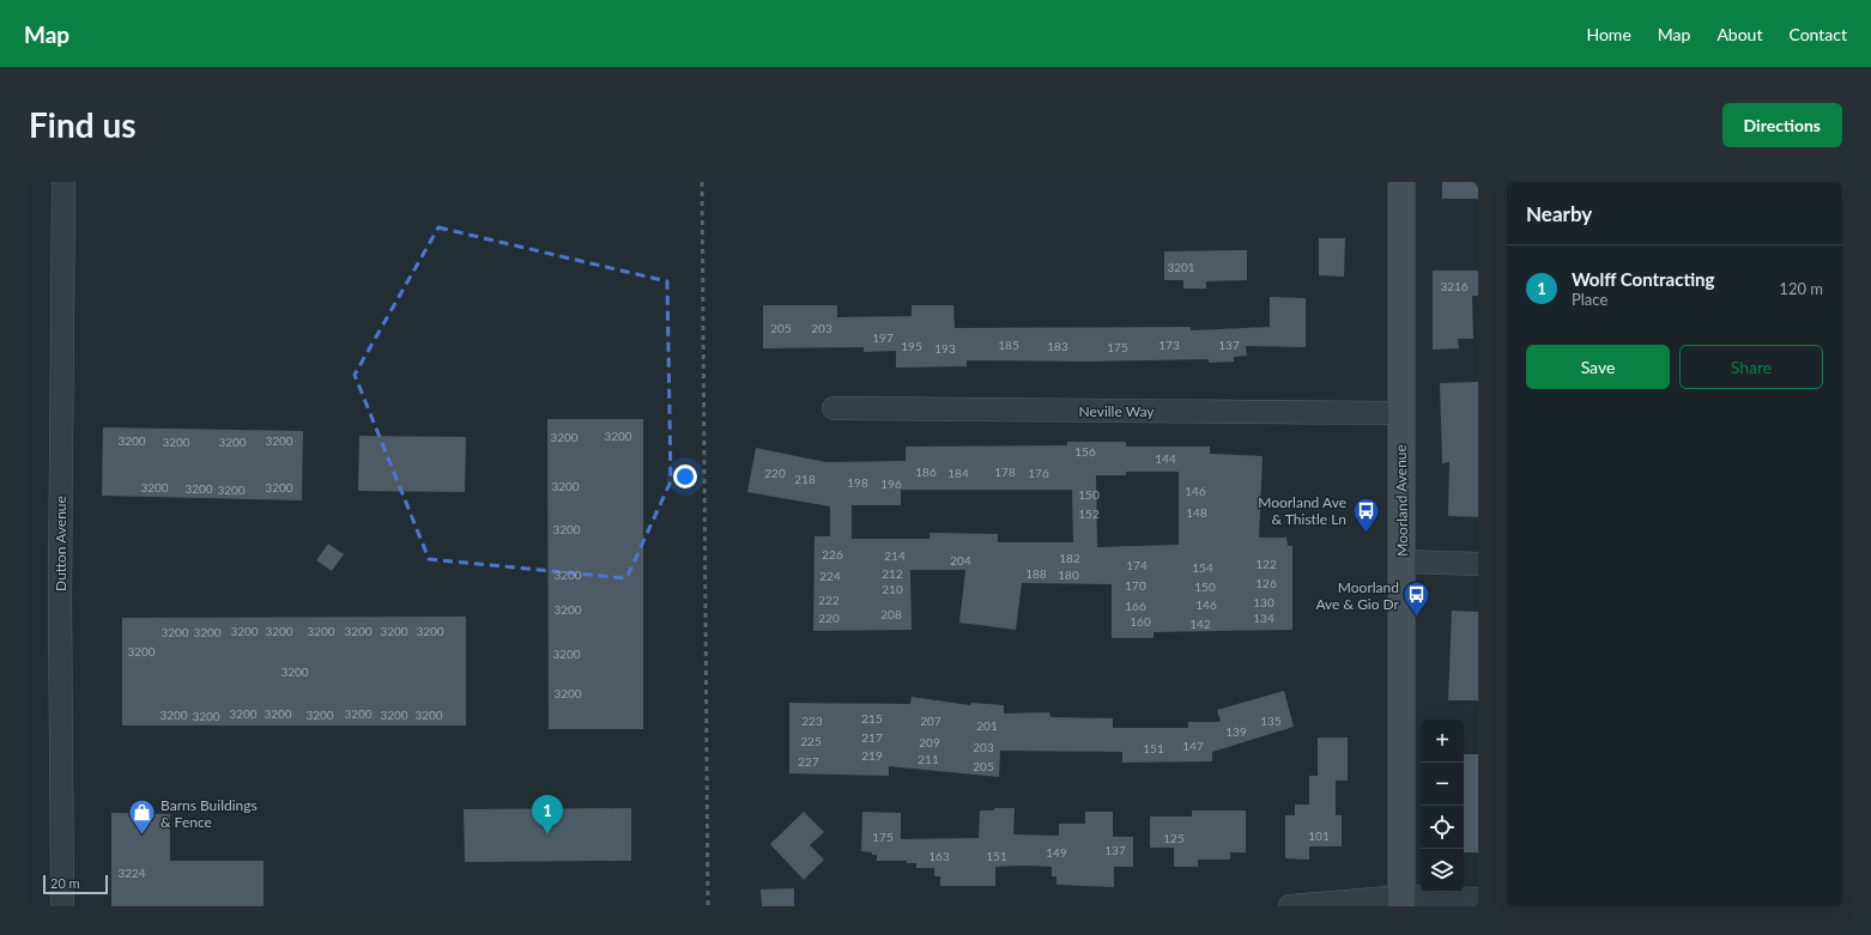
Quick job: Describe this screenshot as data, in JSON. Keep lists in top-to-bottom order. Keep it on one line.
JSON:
{"streets":{"street":["Neville Way","Moorland Avenue","Dutton Avenue"]},"crossings":[["Neville Way","Moorland Avenue"]],"places":{"bus stop":["Moorland Ave & Thistle Ln","Moorland Ave & Gio Dr"],"shop":["Barns Buildings & Fence"]},"house_numbers":["3201","3216","205","203","197","185","173","137","195","183","175","193","3200","3200","3200","3200","3200","3200","156","144","186","178","220","184","176","218","198","196","3200","3200","3200","3200","3200","146","150","148","152","3200","226","214","182","204","122","174","154","212","188","3200","180","224","126","170","150","210","222","130","146","166","3200","208","220","134","160","142","3200","3200","3200","3200","3200","3200","3200","3200","3200","3200","3200","3200","3200","3200","3200","3200","3200","3200","3200","3200","215","223","207","135","201","139","217","225","209","147","203","151","219","211","227","205","101","175","125","137","149","163","151","3224"],"scale_bar":"20 m","page":{"header":"Map","nav":["Home","Map","About","Contact"],"buttons":["Directions",["Save","Share"]],"title":"Find us","heading":"Nearby","list":[{"mark":"1","name":"Wolff Contracting","note":"Place","value":"120 m"}],"map_buttons":["+","−"],"pins":"1","scale":"20 m"}}
